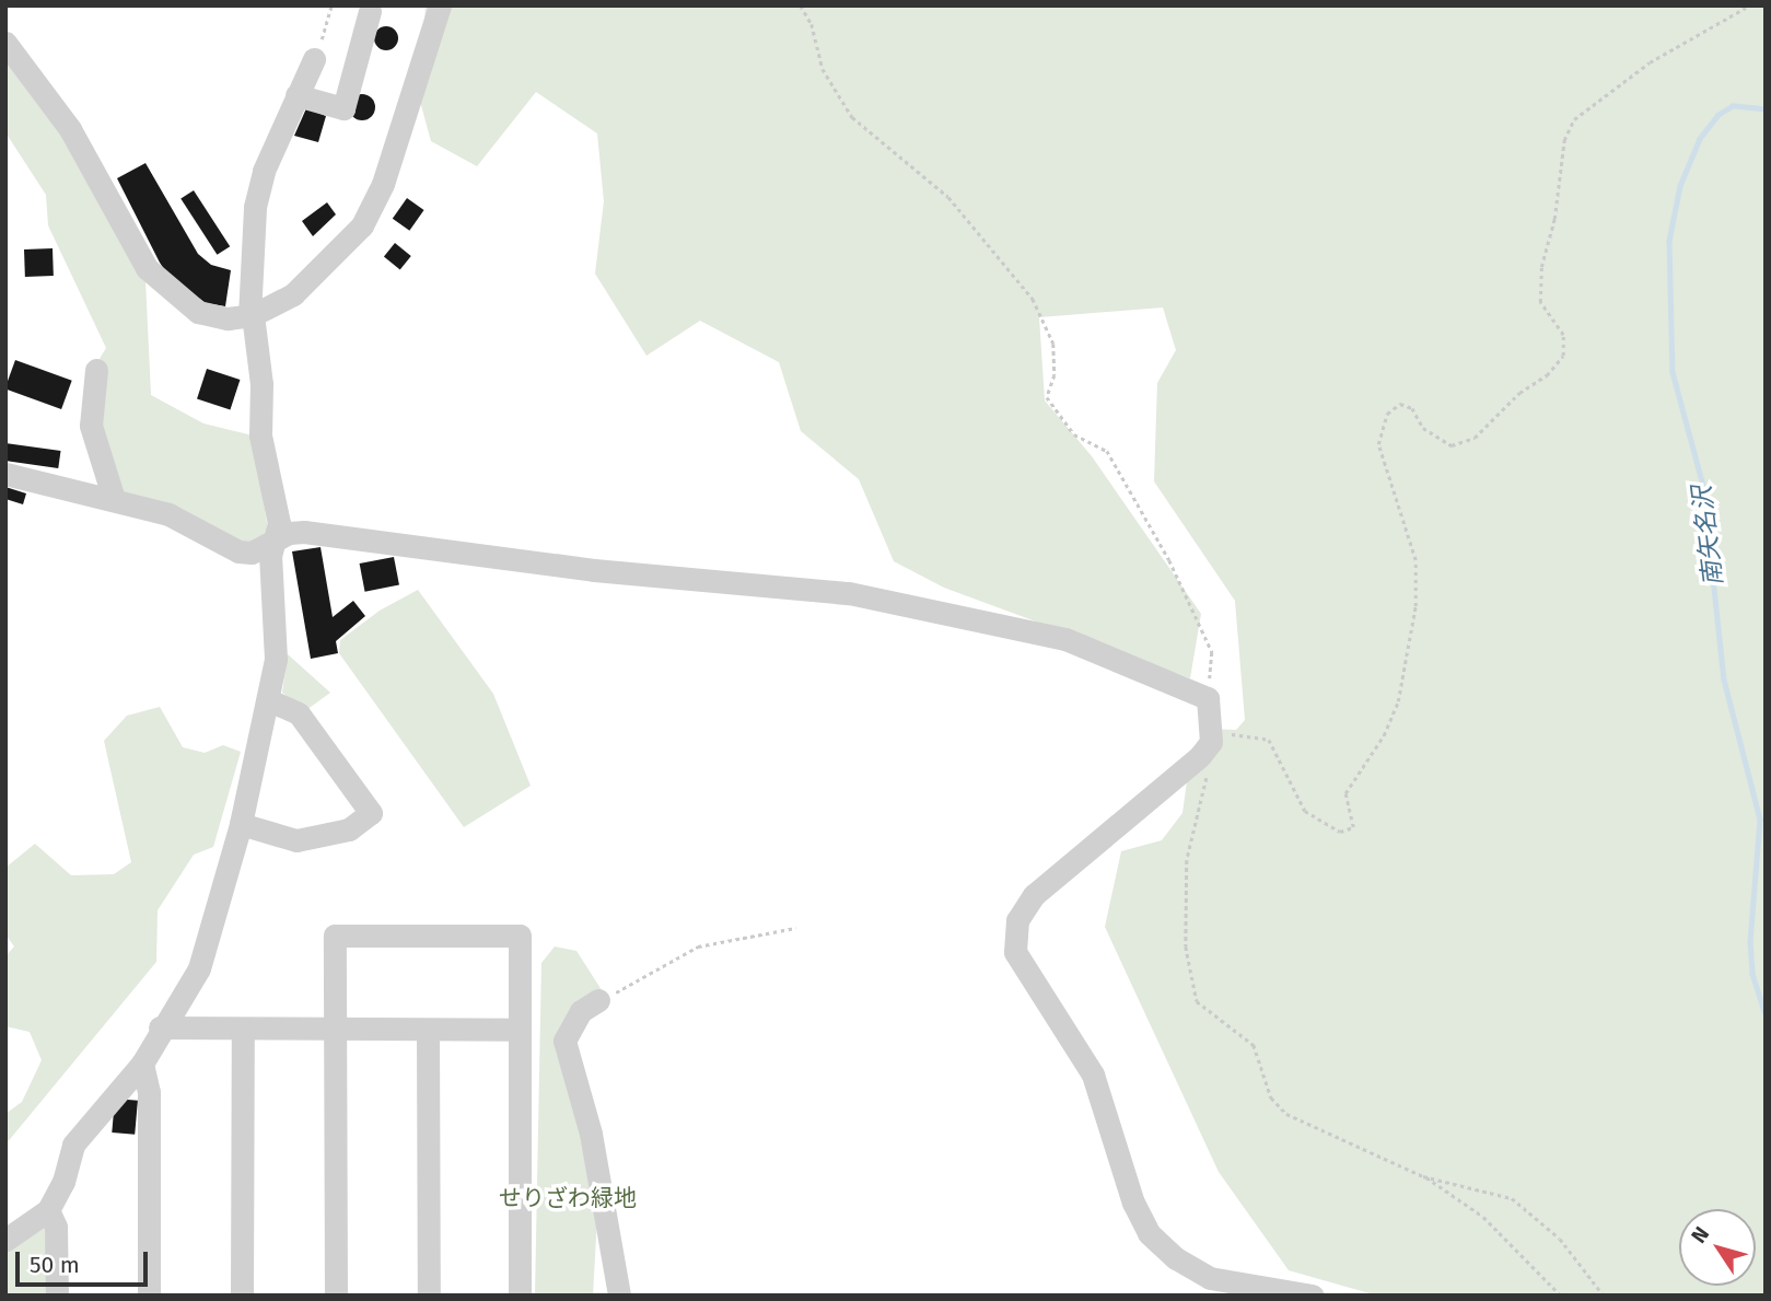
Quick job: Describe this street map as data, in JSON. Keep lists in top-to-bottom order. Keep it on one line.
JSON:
{"water":["南矢名沢"],"parks":["せりざわ緑地"],"scale_bar":"50 m","north":"top left"}
